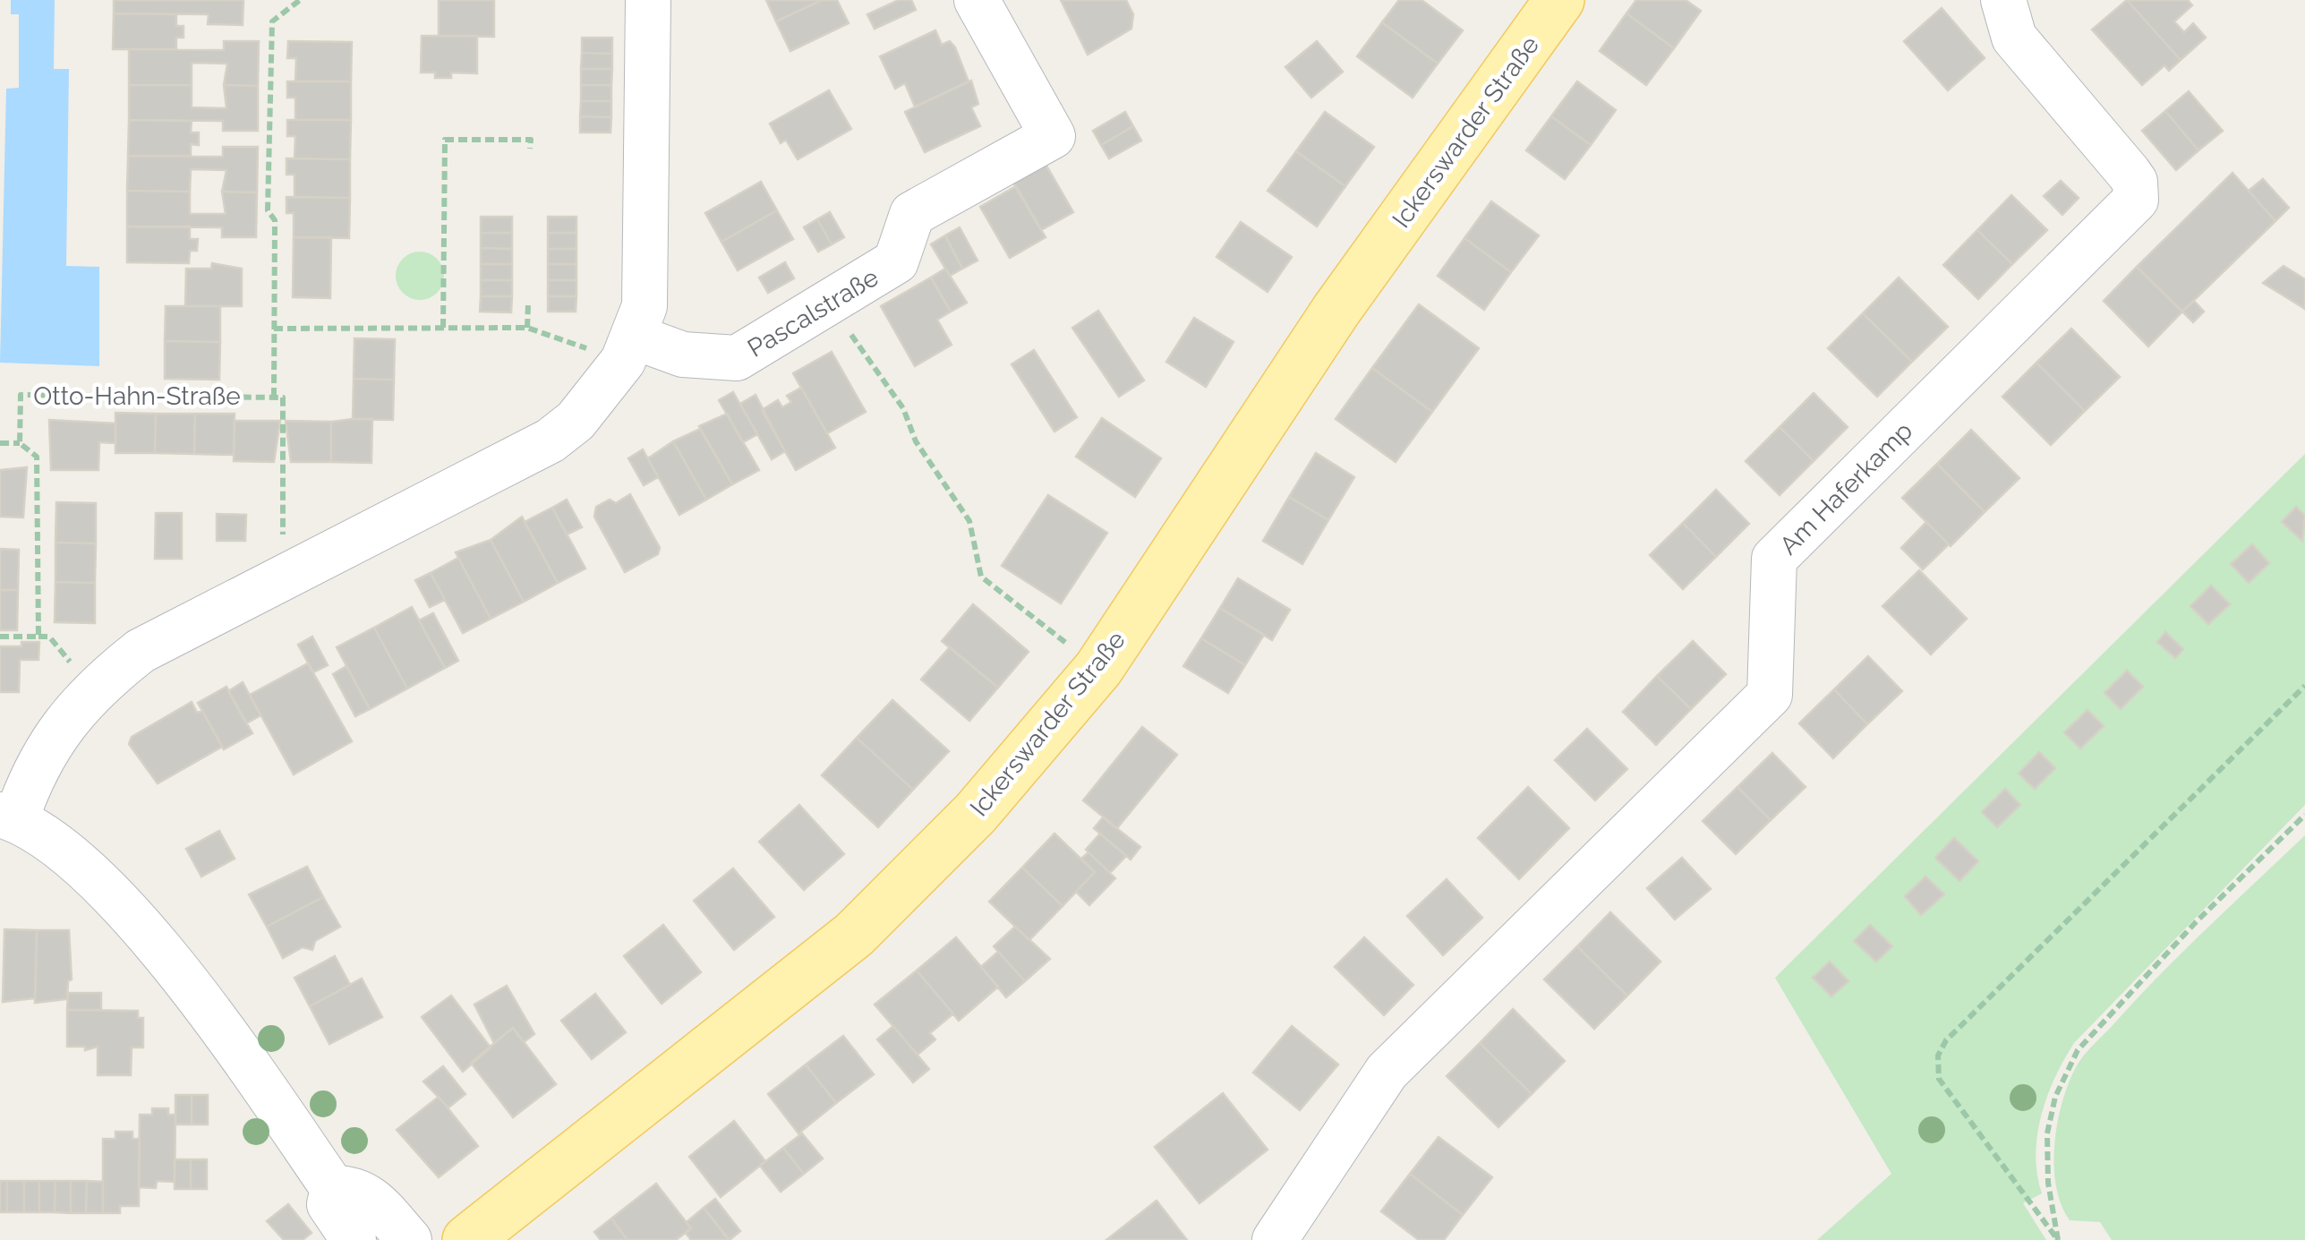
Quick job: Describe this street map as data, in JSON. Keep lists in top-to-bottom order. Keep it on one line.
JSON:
{"streets":{"main road":["Ickerswarder Straße"],"street":["Pascalstraße","Am Haferkamp"],"path":["Otto-Hahn-Straße"]}}
